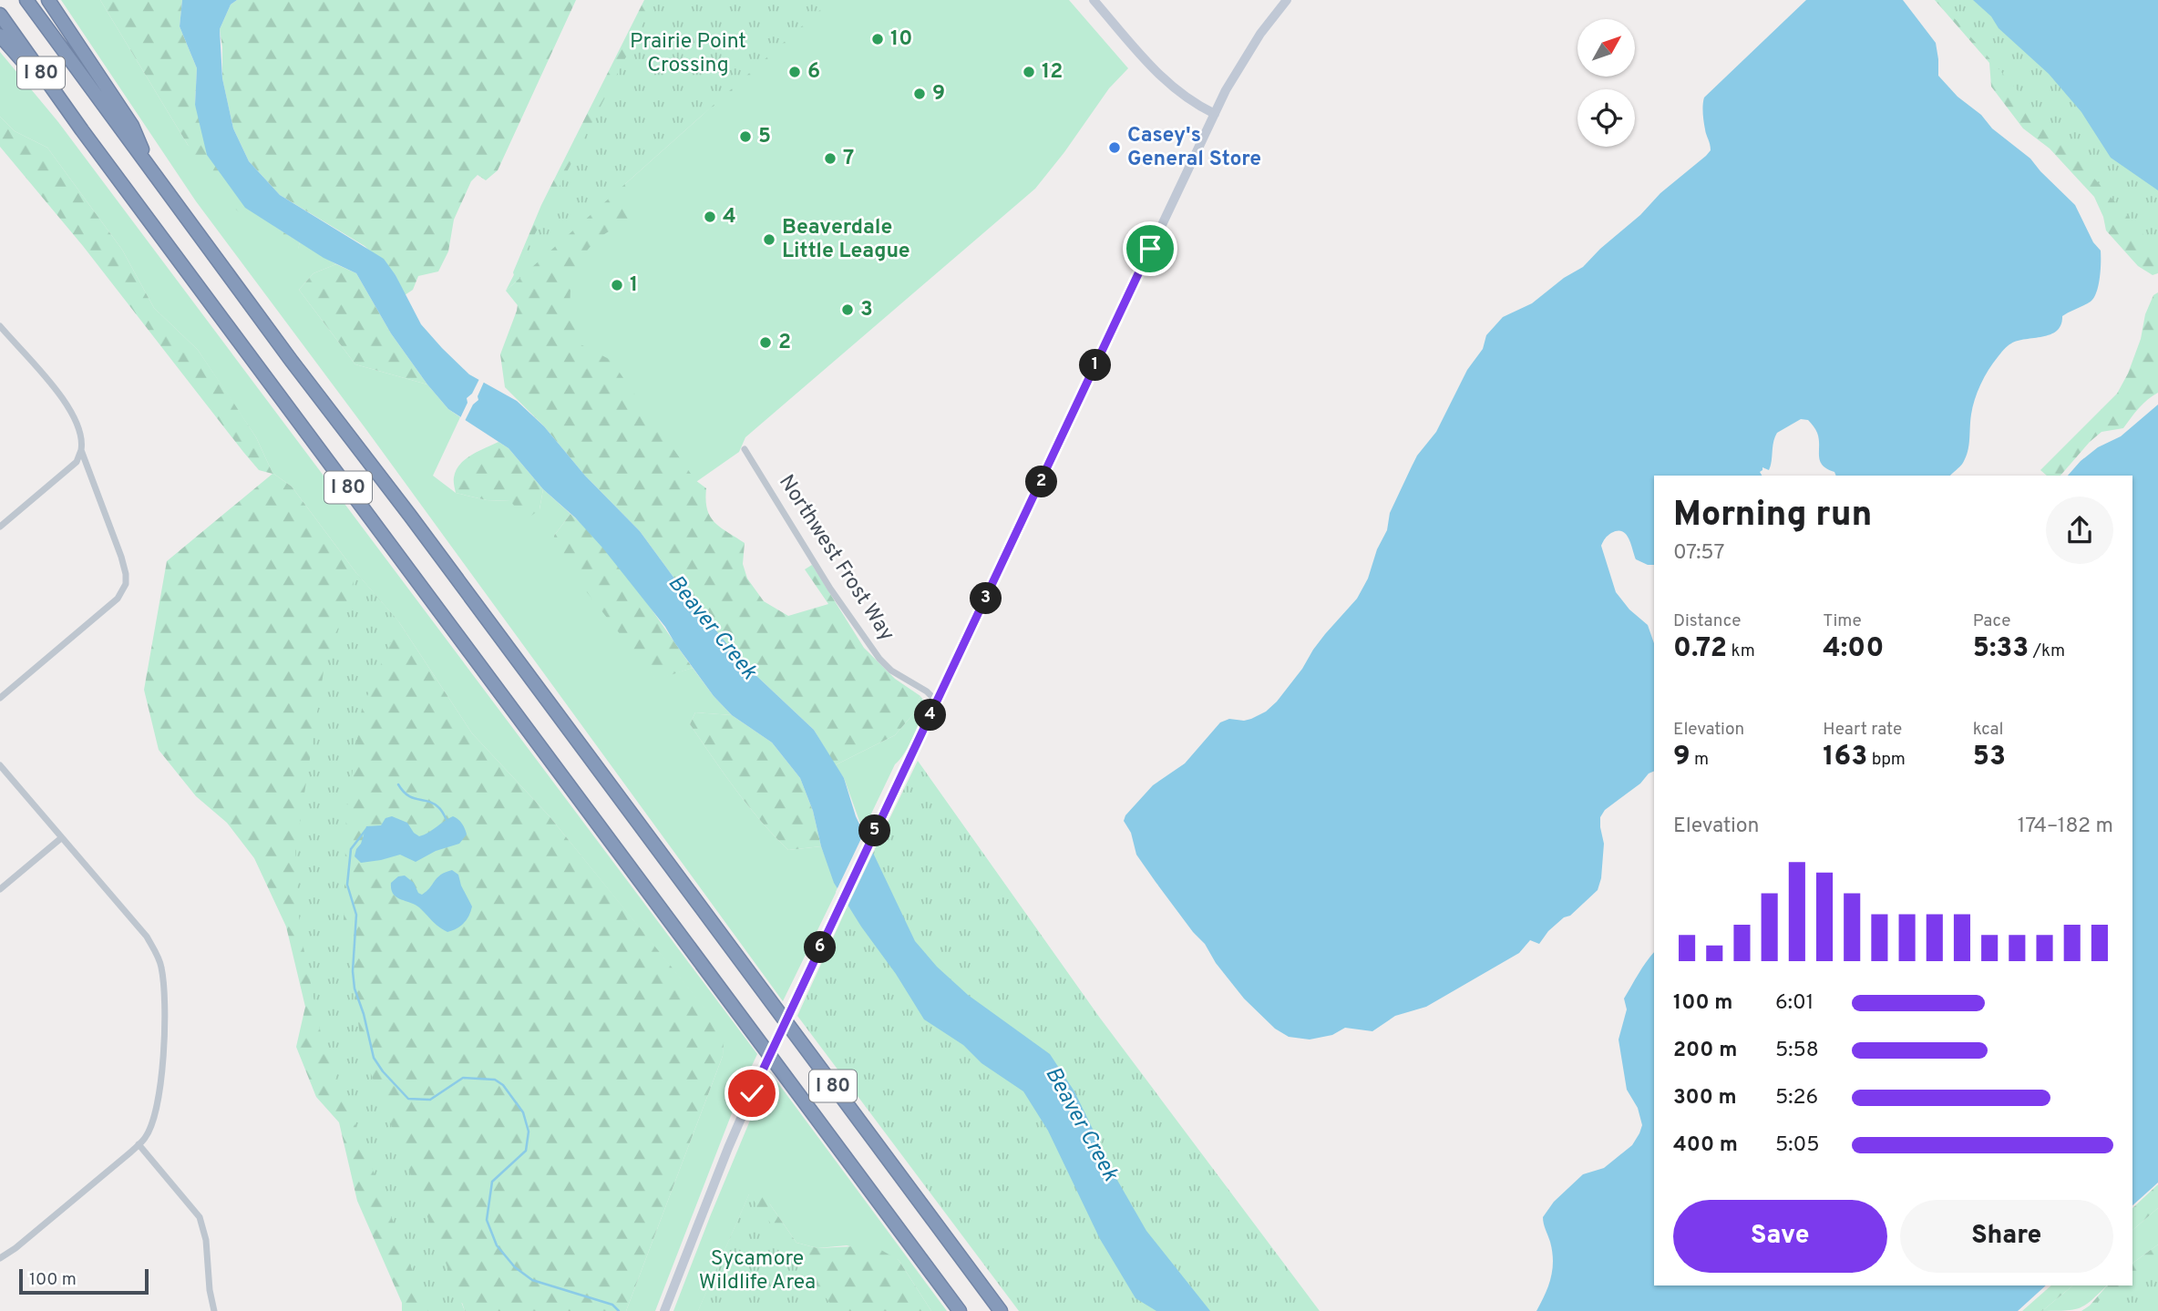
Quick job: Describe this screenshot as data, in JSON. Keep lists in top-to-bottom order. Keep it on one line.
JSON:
{"streets":{"highway":["I 80"],"street":["Northwest Frost Way"]},"water":["Beaver Creek"],"parks":["Prairie Point Crossing","Sycamore Wildlife Area"],"places":["10","6","12","9","5","Casey's General Store","7","4","Beaverdale Little League","1","3","2"],"scale_bar":"100 m","north":"top right","page":{"pins":["1","2","3","4","5","6"],"heading":["Morning run","07:57"],"stats":[["Distance","0.72 km"],["Time","4:00"],["Pace","5:33 /km"],["Elevation","9 m"],["Heart rate","163 bpm"],["kcal","53"]],"chart":["Elevation","174–182 m"],"list":[{"name":"100 m","note":"6:01"},{"name":"200 m","note":"5:58"},{"name":"300 m","note":"5:26"},{"name":"400 m","note":"5:05"}],"buttons":["Save","Share"],"scale":"100 m"}}
